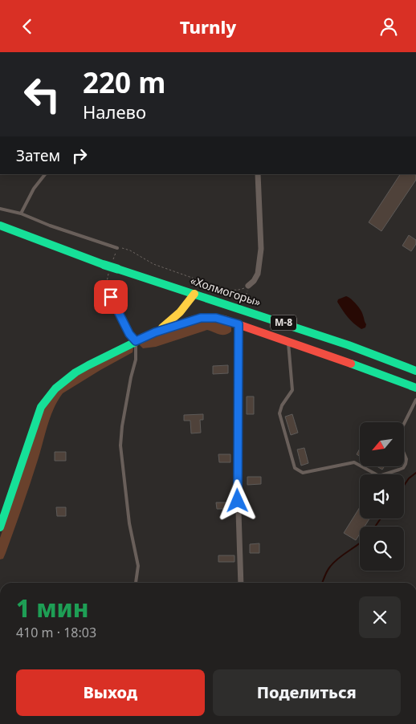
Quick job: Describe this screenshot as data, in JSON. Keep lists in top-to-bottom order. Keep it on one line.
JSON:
{"streets":{"main road":["«Холмогоры»","М-8"]},"north":"bottom left","page":{"header":"Turnly","turn":["220 m","Налево"],"then":"Затем","heading":["1 мин","410 m · 18:03"],"buttons":["Выход","Поделиться"]}}
